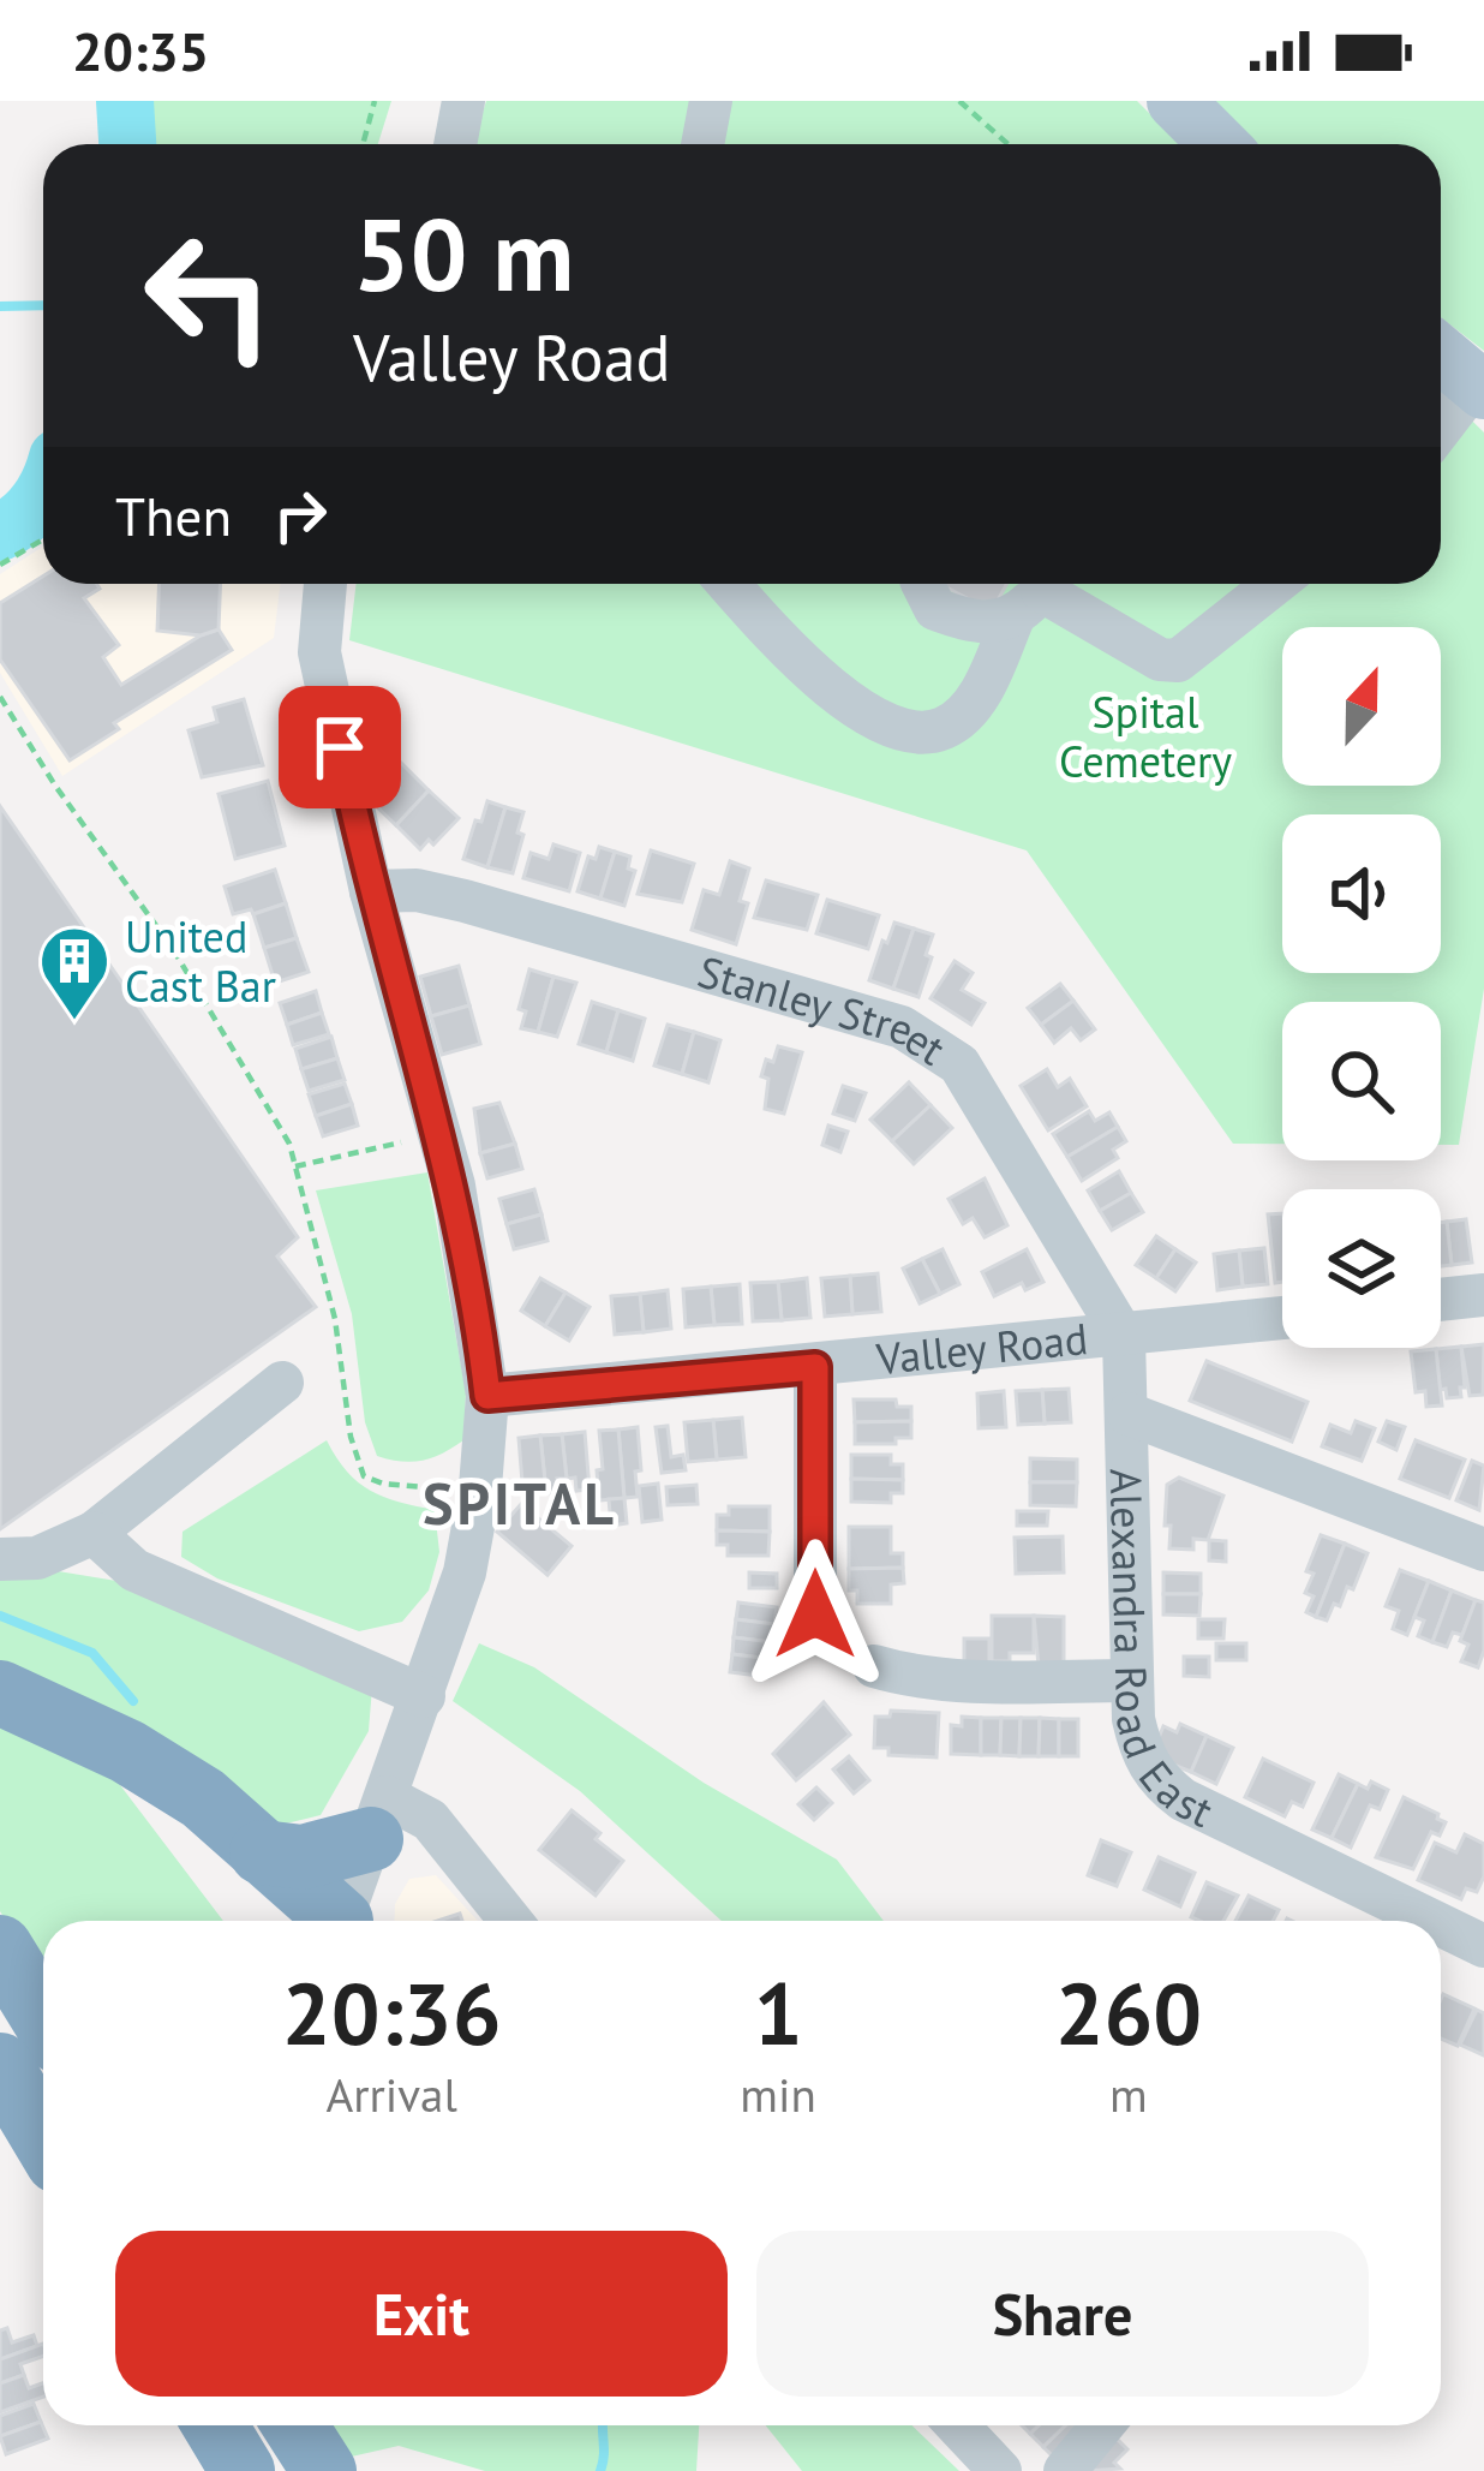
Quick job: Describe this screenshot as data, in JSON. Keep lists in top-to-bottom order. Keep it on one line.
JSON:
{"streets":{"street":["Stanley Street","Valley Road","Alexandra Road East"]},"crossings":[["Stanley Street","Valley Road"],["Stanley Street","Alexandra Road East"],["Valley Road","Alexandra Road East"]],"districts":["SPITAL"],"parks":["Spital Cemetery"],"places":{"building":["United Cast Bar"]},"north":"top","page":{"status":"20:35","turn":["50 m","Valley Road"],"then":"Then","eta":["20:36","Arrival","1","min","260","m"],"buttons":["Exit","Share"]}}
